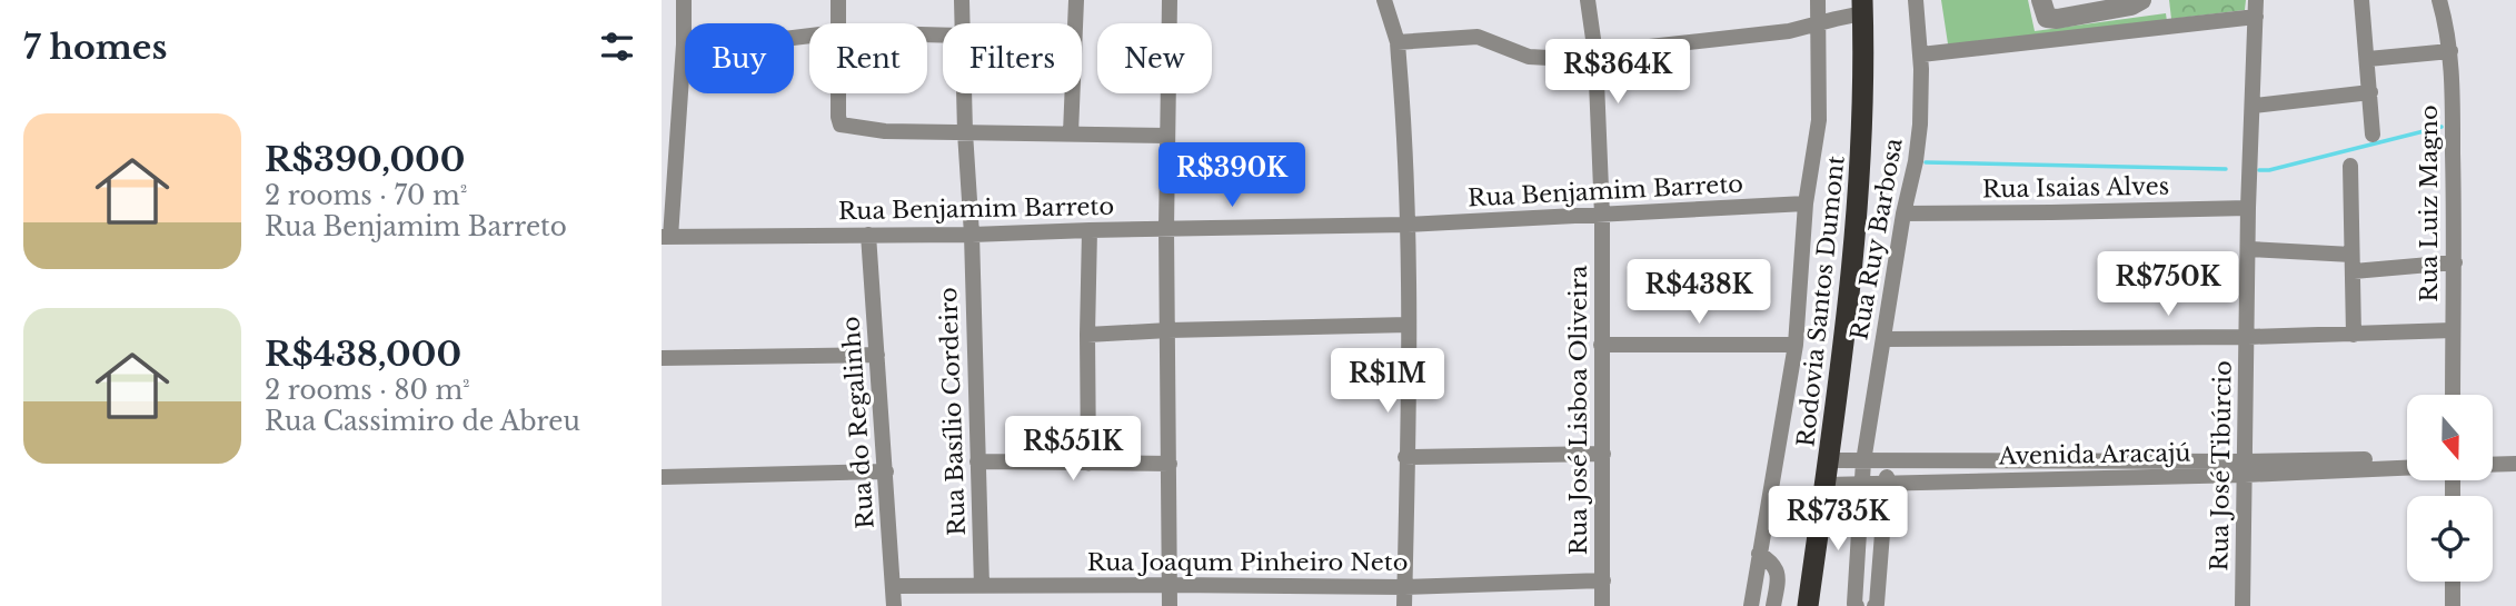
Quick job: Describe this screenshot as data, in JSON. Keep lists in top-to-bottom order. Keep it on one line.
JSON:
{"streets":{"highway":["Rodovia Santos Dumont"],"street":["Rua Isaias Alves","Rua Benjamim Barreto","Rua Luiz Magno","Rua Ruy Barbosa","Rua José Lisboa Oliveira","Rua Basílio Cordeiro","Rua do Regalinho","Avenida Aracajú","Rua José Tibúrcio","Rua Joaqum Pinheiro Neto"]},"crossings":[["Rua Isaias Alves","Rua Ruy Barbosa"],["Rua Isaias Alves","Rua José Tibúrcio"],["Rua Benjamim Barreto","Rua José Lisboa Oliveira"],["Rua Benjamim Barreto","Rua Basílio Cordeiro"],["Rua Benjamim Barreto","Rua do Regalinho"],["Rua Ruy Barbosa","Avenida Aracajú"],["Rodovia Santos Dumont","Avenida Aracajú"],["Rua José Lisboa Oliveira","Rua Joaqum Pinheiro Neto"],["Rua Basílio Cordeiro","Rua Joaqum Pinheiro Neto"],["Rua do Regalinho","Rua Joaqum Pinheiro Neto"],["Avenida Aracajú","Rua José Tibúrcio"]],"north":"bottom","page":{"heading":"7 homes","chip":["Buy","Rent","Filters","New"],"price":["R$364K","R$390K","R$750K","R$438K","R$1M","R$551K","R$735K"],"list":[{"name":"R$390,000","note":"2 rooms · 70 m² · Rua Benjamim Barreto"},{"name":"R$438,000","note":"2 rooms · 80 m² · Rua Cassimiro de Abreu"}]}}
